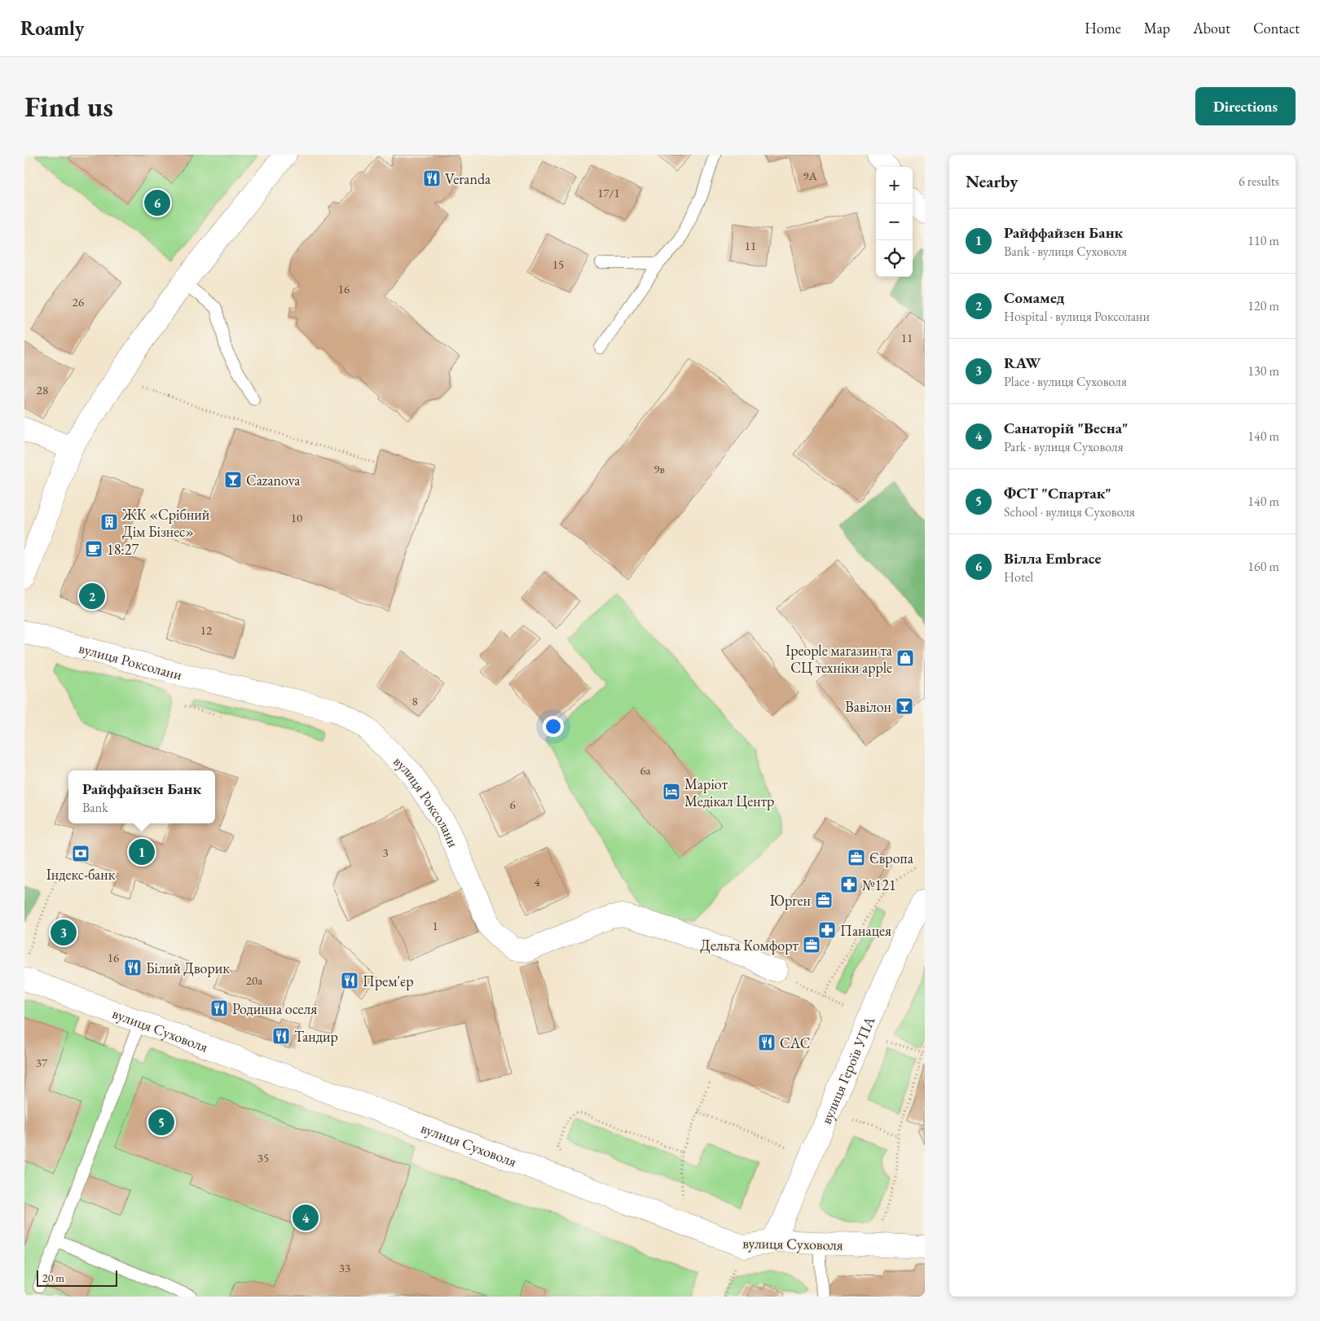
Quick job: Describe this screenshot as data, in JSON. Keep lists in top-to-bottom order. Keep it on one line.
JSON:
{"streets":{"street":["вулиця Роксолани","вулиця Суховоля","вулиця Героїв УПА"]},"crossings":[["вулиця Суховоля","вулиця Героїв УПА"]],"places":{"restaurant":["Veranda","Білий Дворик","Прем'єр","Родинна оселя","Тандир","САС"],"bar":["Cazanova","Вавілон"],"building":["ЖК «Срібний Дім Бізнес»"],"cafe":["18:27"],"shop":["Ipeople магазин та СЦ техніки apple"],"hotel":["Маріот Медікал Центр"],"bank":["Індекс-банк"],"office":["Європа","Юрген","Дельта Комфорт"],"pharmacy":["№121","Панацея"]},"house_numbers":["9А","17/1","11","15","16","26","11","28","9в","10","12","8","6а","6","3","4","1","16","20а","37","35","33"],"scale_bar":"20 m","page":{"header":"Roamly","nav":["Home","Map","About","Contact"],"buttons":"Directions","title":"Find us","heading":["Nearby","6 results"],"map_buttons":["+","−"],"pins":["6","2","1","3","5","4"],"list":[{"mark":"1","name":"Райффайзен Банк","note":"Bank · вулиця Суховоля","value":"110 m"},{"mark":"2","name":"Сомамед","note":"Hospital · вулиця Роксолани","value":"120 m"},{"mark":"3","name":"RAW","note":"Place · вулиця Суховоля","value":"130 m"},{"mark":"4","name":"Санаторій \"Весна\"","note":"Park · вулиця Суховоля","value":"140 m"},{"mark":"5","name":"ФСТ \"Спартак\"","note":"School · вулиця Суховоля","value":"140 m"},{"mark":"6","name":"Вілла Embrace","note":"Hotel","value":"160 m"}],"popup":["Райффайзен Банк","Bank"],"scale":"20 m"}}
